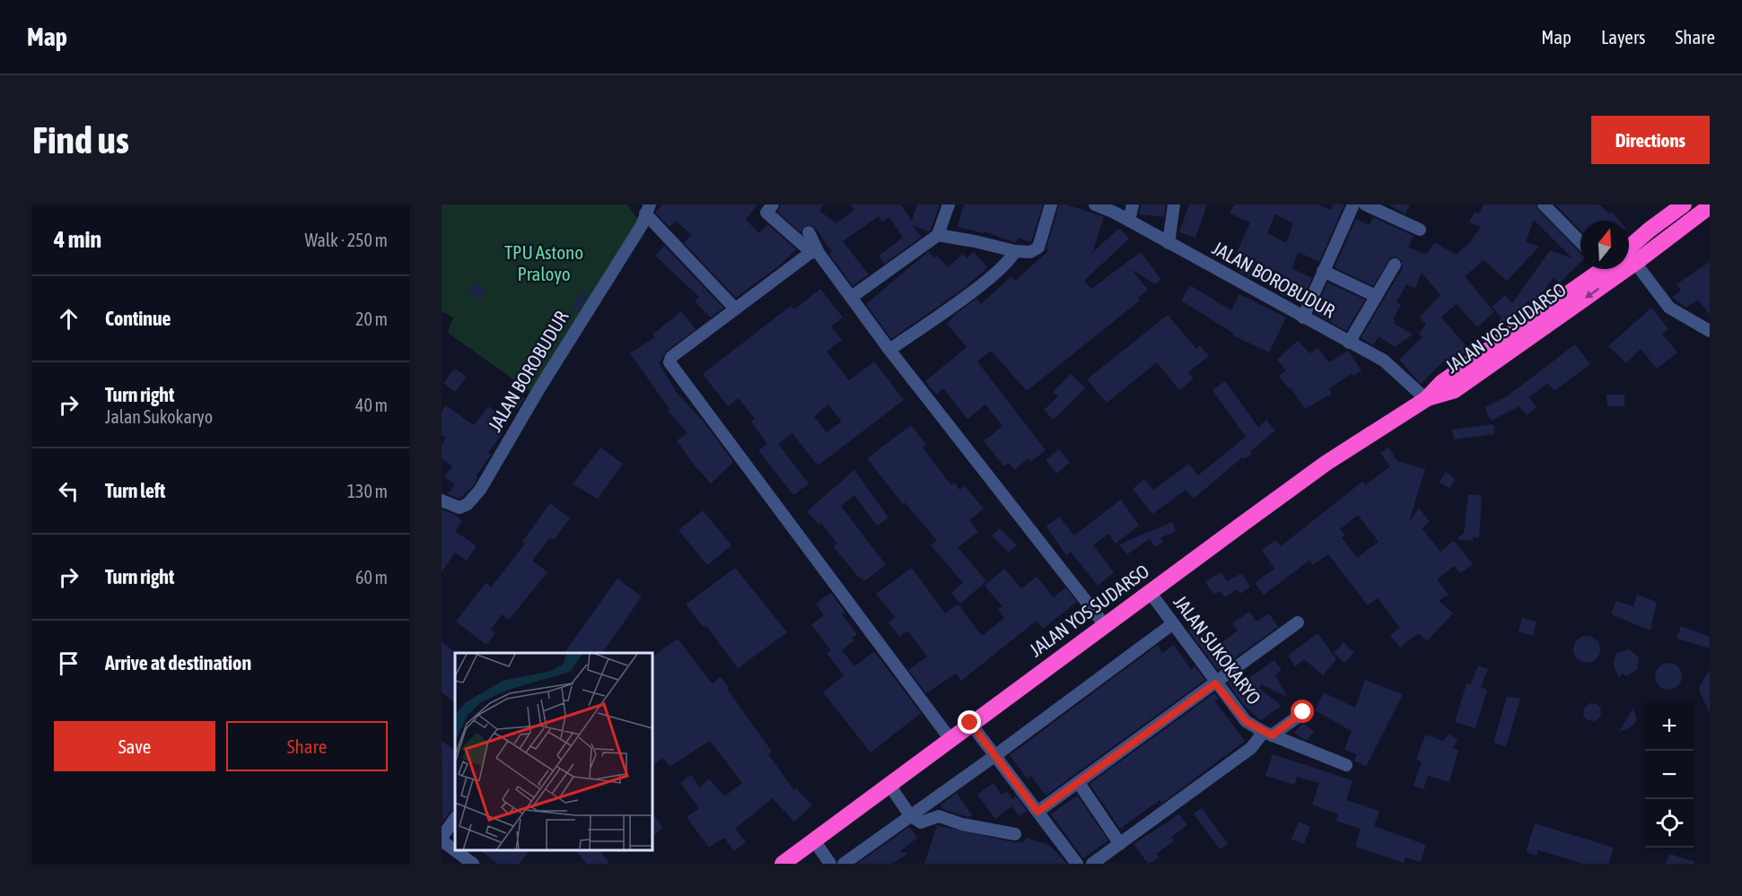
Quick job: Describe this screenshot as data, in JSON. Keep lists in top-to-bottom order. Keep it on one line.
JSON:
{"streets":{"highway":["JALAN YOS SUDARSO"],"street":["JALAN BOROBUDUR","JALAN SUKOKARYO"]},"crossings":[["JALAN BOROBUDUR","JALAN YOS SUDARSO"],["JALAN YOS SUDARSO","JALAN SUKOKARYO"]],"parks":["TPU Astono Praloyo"],"north":"top","page":{"header":"Map","nav":["Map","Layers","Share"],"buttons":["Directions",["Save","Share"]],"title":"Find us","heading":["4 min","Walk · 250 m"],"list":[["Continue","20 m"],["Turn right","Jalan Sukokaryo","40 m"],["Turn left","130 m"],["Turn right","60 m"],"Arrive at destination"],"map_buttons":["+","−"]}}
